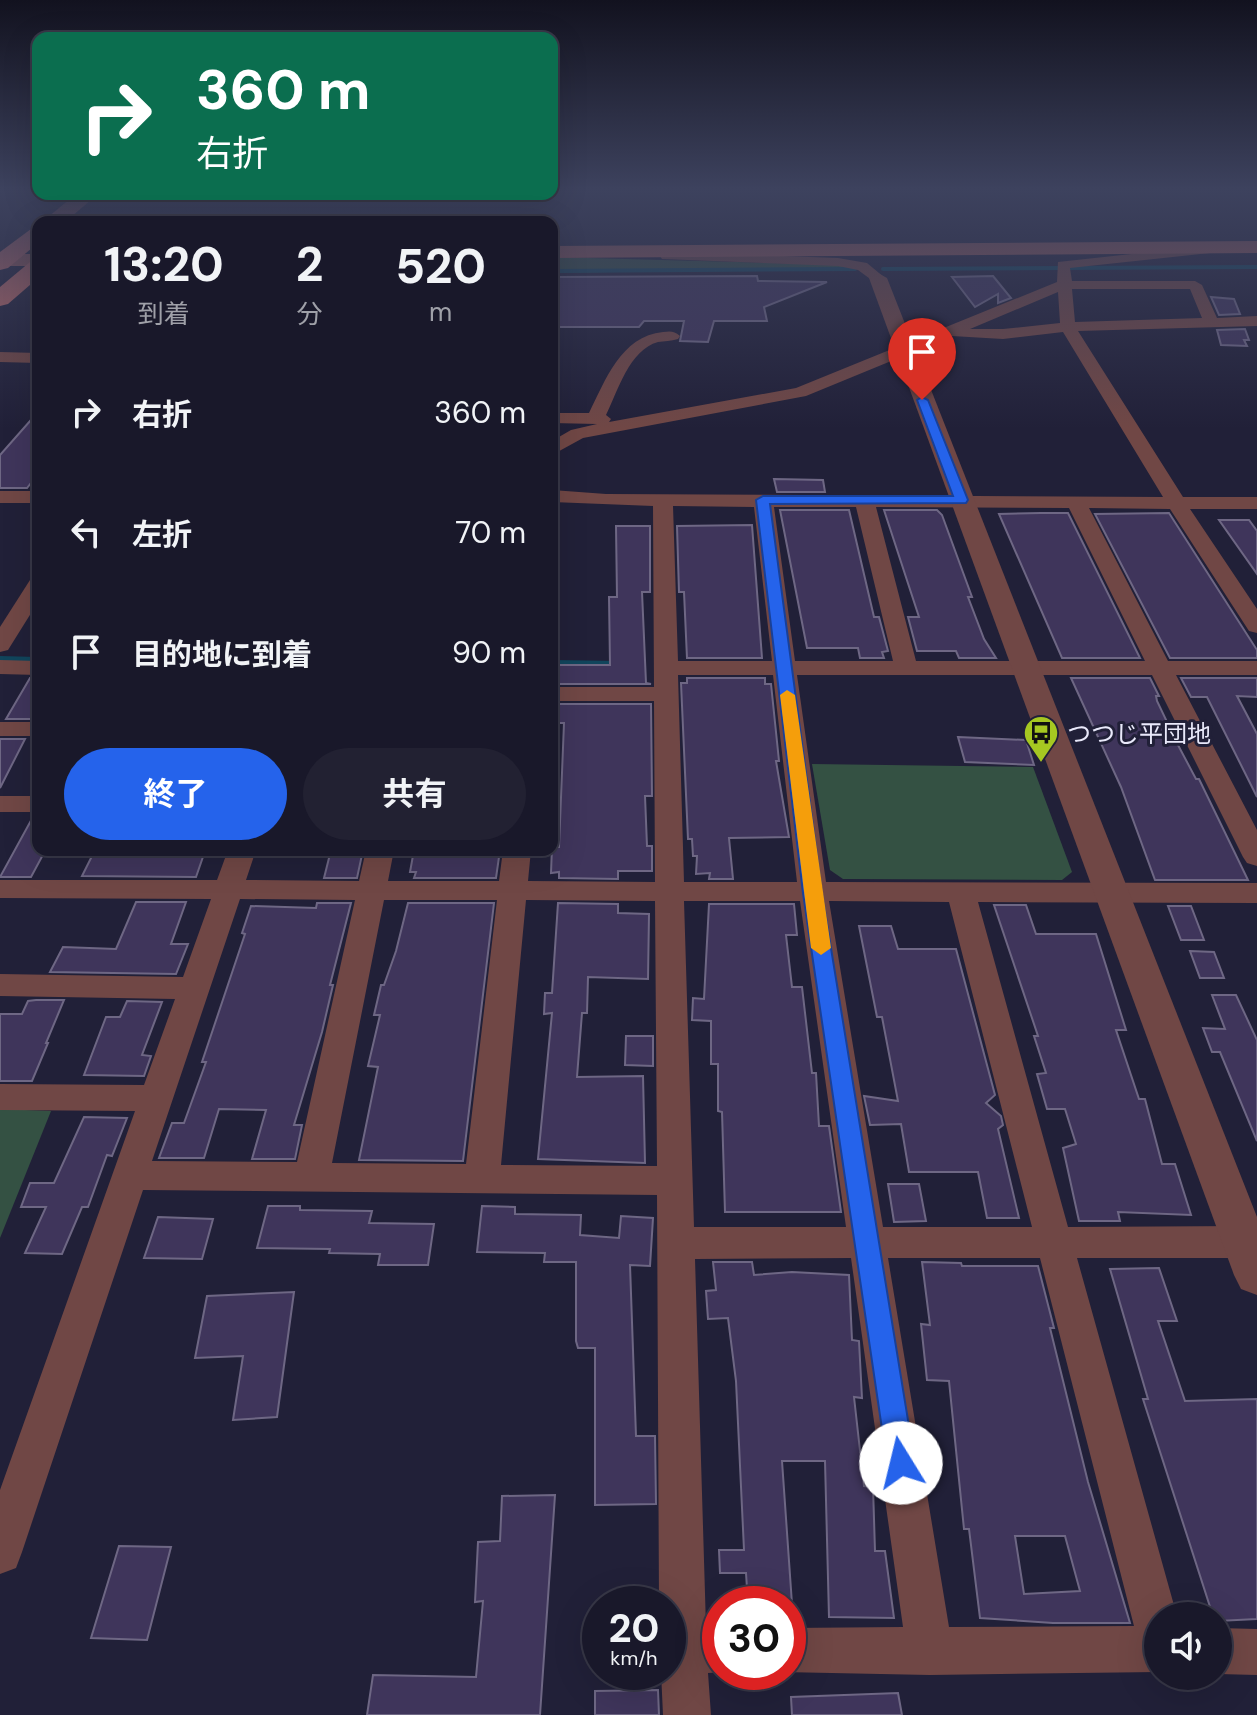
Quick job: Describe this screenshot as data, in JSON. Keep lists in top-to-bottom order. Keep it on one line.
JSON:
{"places":{"bus stop":["つつじ平団地"]},"page":{"turn":["360 m","右折"],"eta":["13:20","到着","2","分","520","m"],"list":[{"name":"右折","value":"360 m"},{"name":"左折","value":"70 m"},{"name":"目的地に到着","value":"90 m"}],"buttons":["終了","共有"],"speed":"20 km/h","limit":"30"}}
